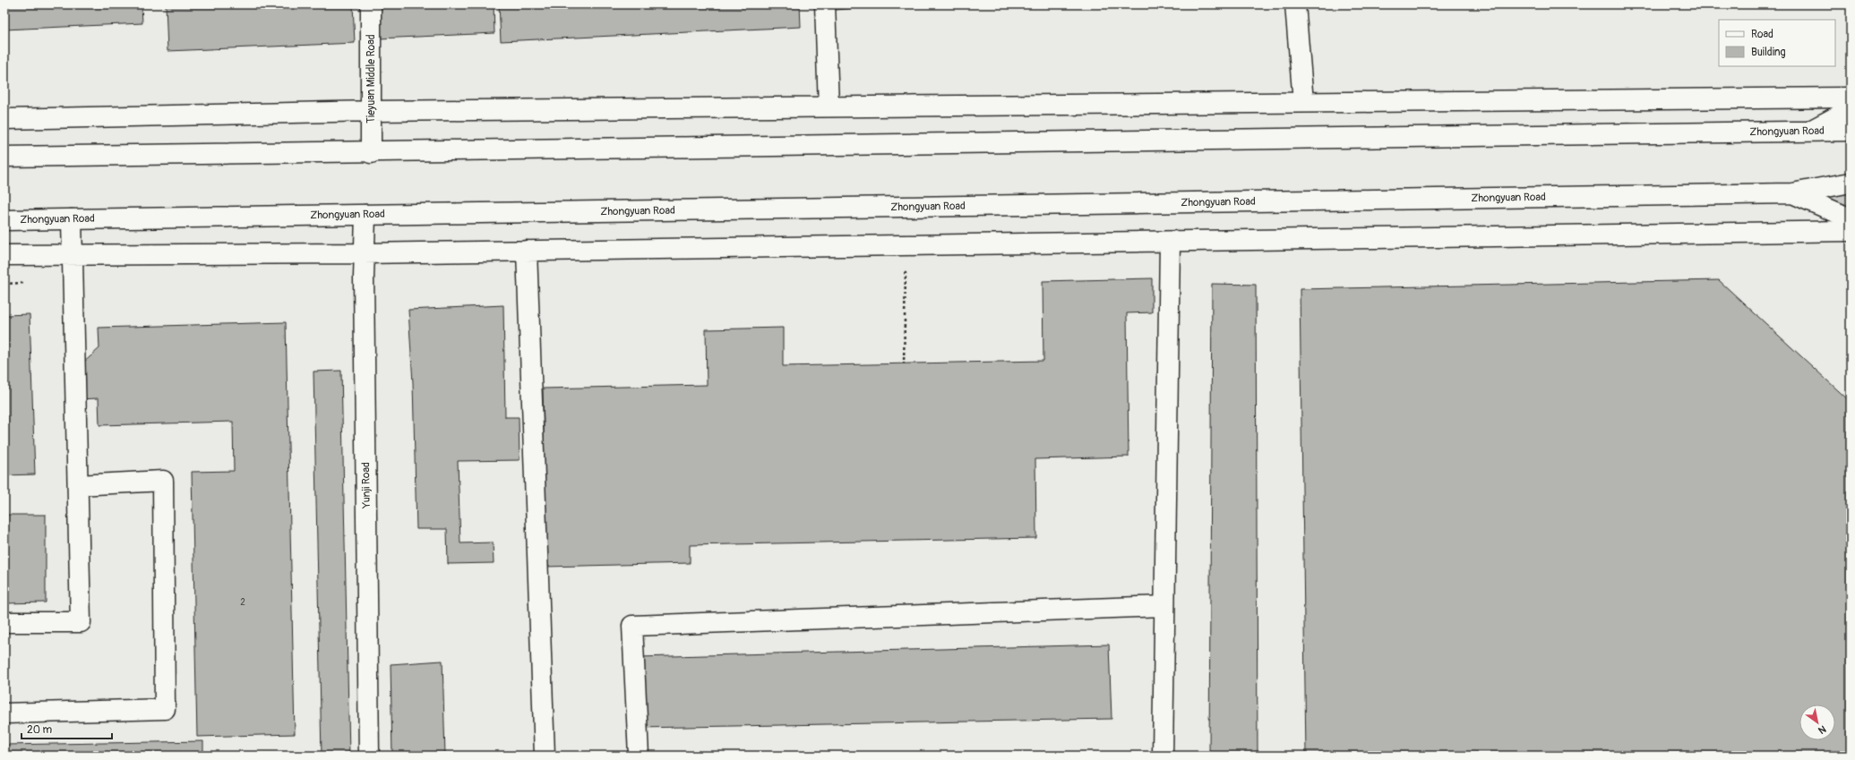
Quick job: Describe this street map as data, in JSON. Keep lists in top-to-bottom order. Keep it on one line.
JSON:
{"streets":{"street":["Tieyuan Middle Road","Zhongyuan Road","Yunji Road"]},"crossings":[["Tieyuan Middle Road","Zhongyuan Road"],["Zhongyuan Road","Yunji Road"]],"house_numbers":["2"],"legend":["Road","Building"],"scale_bar":"20 m","north":"bottom right"}
